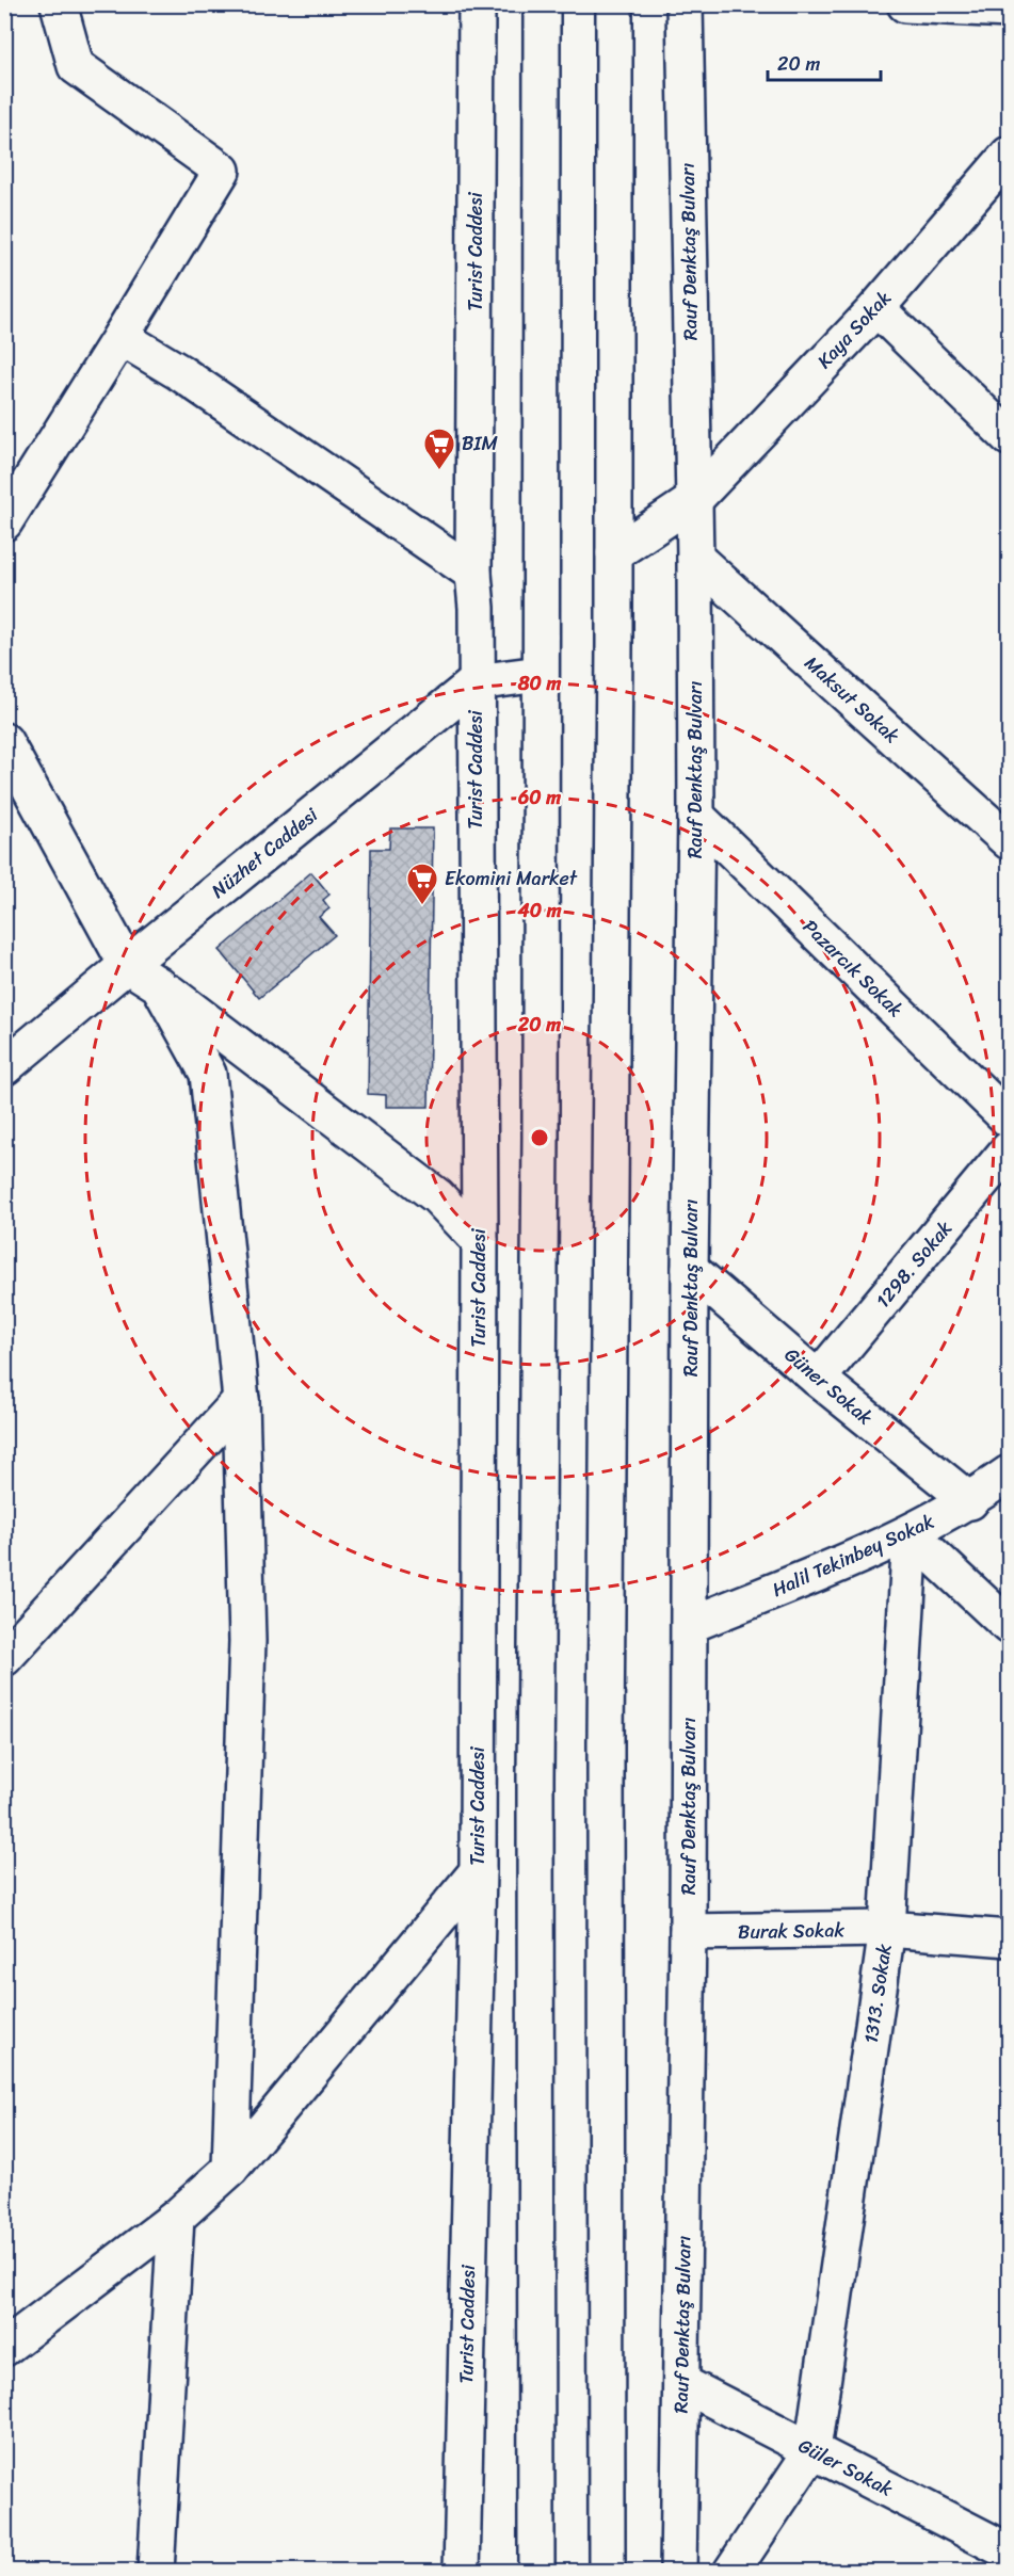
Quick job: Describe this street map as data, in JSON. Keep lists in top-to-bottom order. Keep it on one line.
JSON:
{"streets":{"main road":["Turist Caddesi","Rauf Denktaş Bulvarı","Kaya Sokak","Maksut Sokak","Nüzhet Caddesi","Pazarcık Sokak","1298. Sokak","Güner Sokak","Halil Tekinbey Sokak","Burak Sokak","1313. Sokak","Güler Sokak"]},"crossings":[["Turist Caddesi","Nüzhet Caddesi"],["Rauf Denktaş Bulvarı","Kaya Sokak"],["Rauf Denktaş Bulvarı","Maksut Sokak"],["Rauf Denktaş Bulvarı","Pazarcık Sokak"],["Rauf Denktaş Bulvarı","Güner Sokak"],["Rauf Denktaş Bulvarı","Halil Tekinbey Sokak"],["Rauf Denktaş Bulvarı","Burak Sokak"],["Rauf Denktaş Bulvarı","Güler Sokak"],["1298. Sokak","Güner Sokak"],["Güner Sokak","Halil Tekinbey Sokak"],["Halil Tekinbey Sokak","1313. Sokak"],["Burak Sokak","1313. Sokak"],["1313. Sokak","Güler Sokak"]],"places":{"supermarket":["BIM","Ekomini Market"]},"scale_bar":"20 m","rings":["80 m","60 m","40 m","20 m"]}
